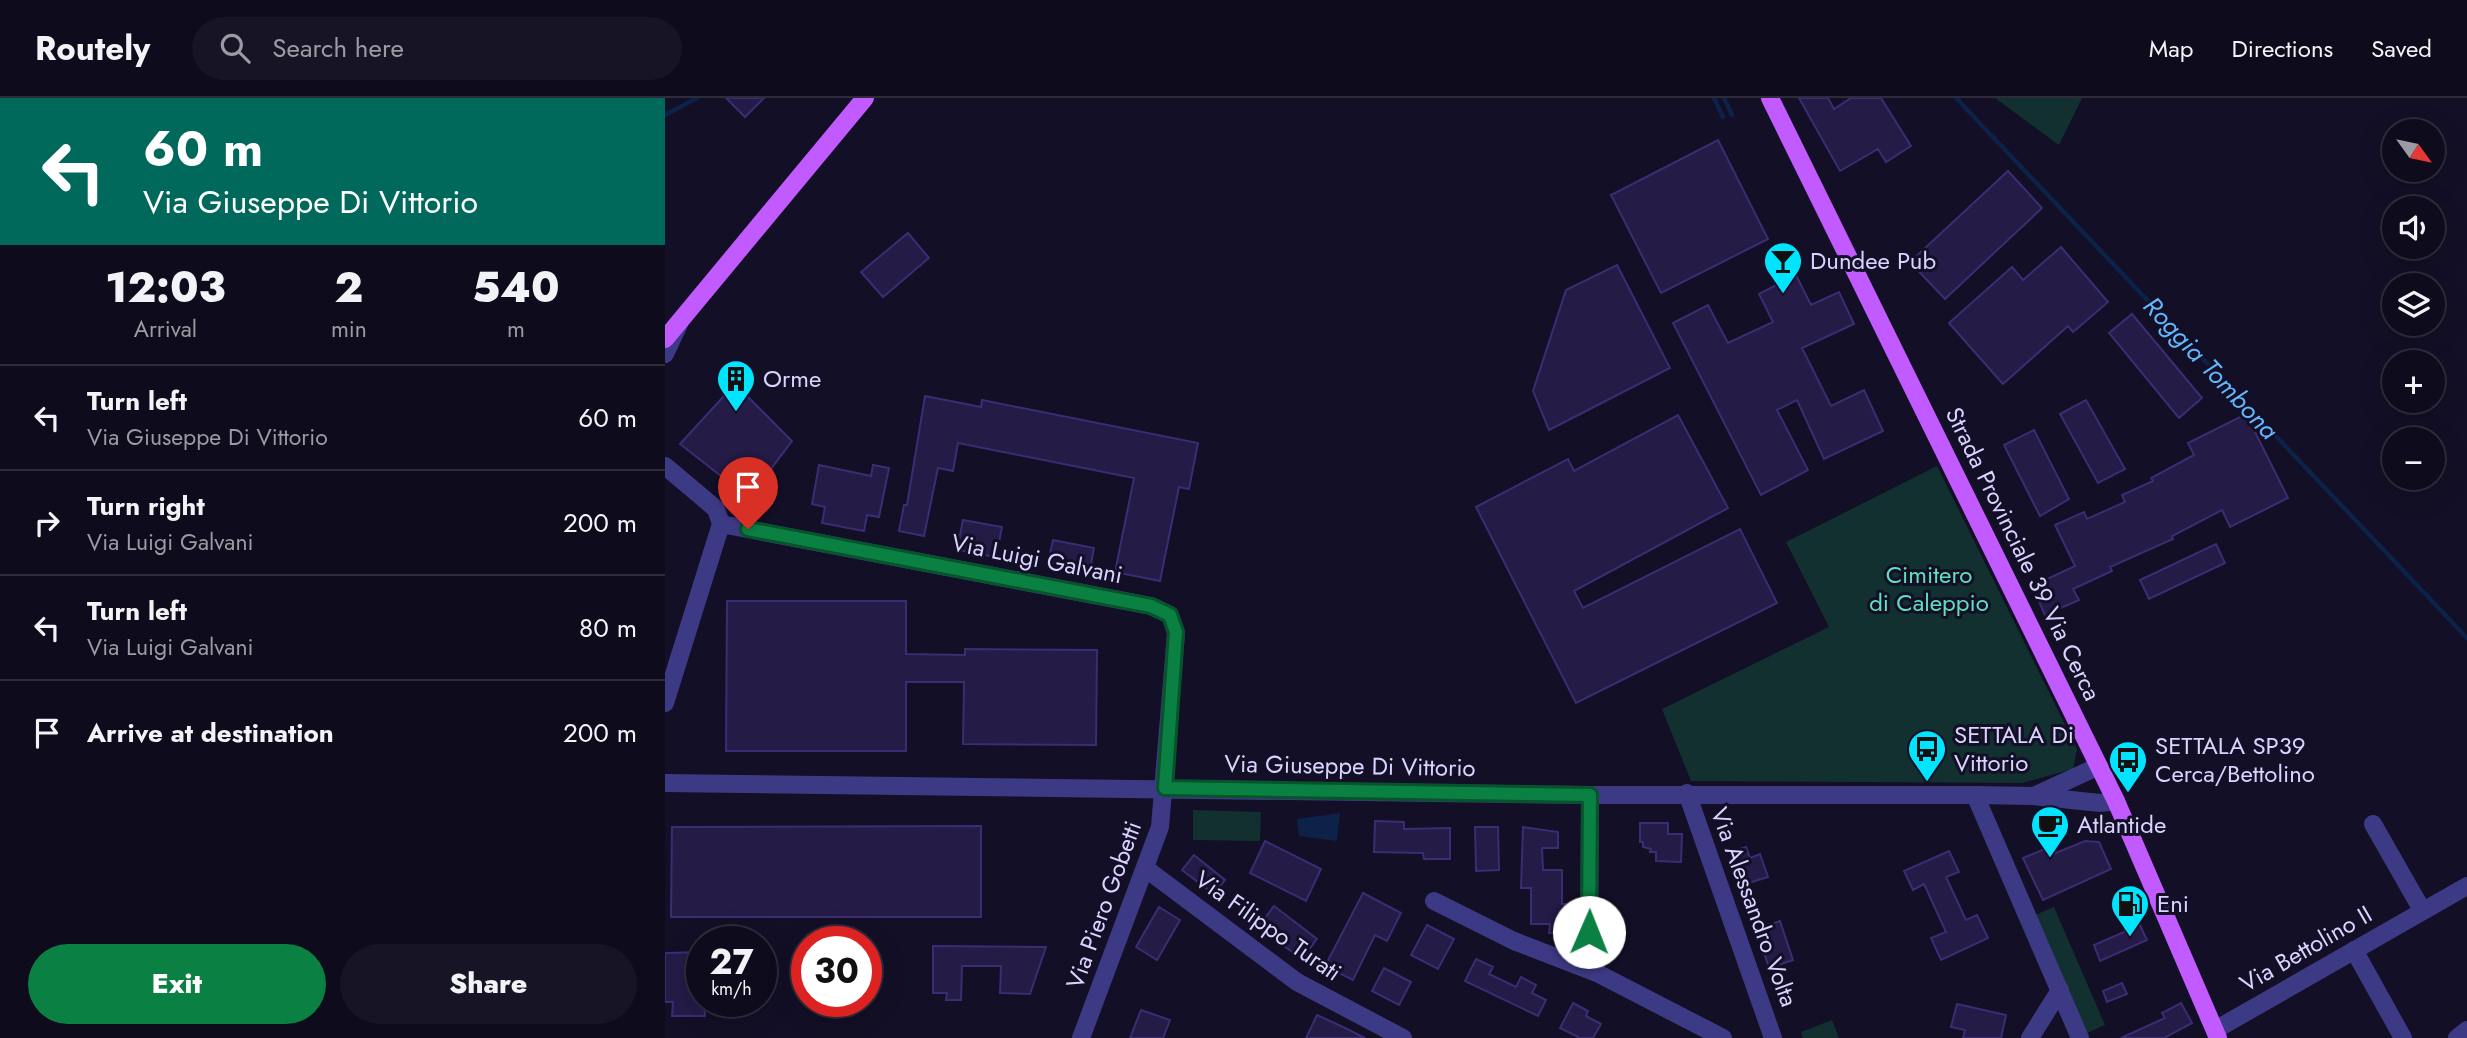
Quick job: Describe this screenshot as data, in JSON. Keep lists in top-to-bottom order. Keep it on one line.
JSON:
{"streets":{"main road":["Strada Provinciale 39 Via Cerca"],"street":["Via Luigi Galvani","Via Giuseppe Di Vittorio","Via Piero Gobetti","Via Alessandro Volta","Via Filippo Turati","Via Bettolino II"]},"crossings":[["Strada Provinciale 39 Via Cerca","Via Giuseppe Di Vittorio"],["Strada Provinciale 39 Via Cerca","Via Bettolino II"],["Via Luigi Galvani","Via Giuseppe Di Vittorio"],["Via Luigi Galvani","Via Piero Gobetti"],["Via Giuseppe Di Vittorio","Via Piero Gobetti"],["Via Giuseppe Di Vittorio","Via Alessandro Volta"],["Via Piero Gobetti","Via Filippo Turati"]],"water":["Roggia Tombona"],"parks":["Cimitero di Caleppio"],"places":{"bar":["Dundee Pub"],"building":["Orme"],"bus stop":["SETTALA Di Vittorio","SETTALA SP39 Cerca/Bettolino"],"cafe":["Atlantide"],"fuel station":["Eni"]},"north":"bottom right","page":{"header":"Routely","search":"Search here","nav":["Map","Directions","Saved"],"turn":["60 m","Via Giuseppe Di Vittorio"],"map_buttons":["+","−"],"eta":["12:03","Arrival","2","min","540","m"],"list":[{"name":"Turn left","note":"Via Giuseppe Di Vittorio","value":"60 m"},{"name":"Turn right","note":"Via Luigi Galvani","value":"200 m"},{"name":"Turn left","note":"Via Luigi Galvani","value":"80 m"},{"name":"Arrive at destination","value":"200 m"}],"speed":"27 km/h","limit":"30","buttons":["Exit","Share"]}}
